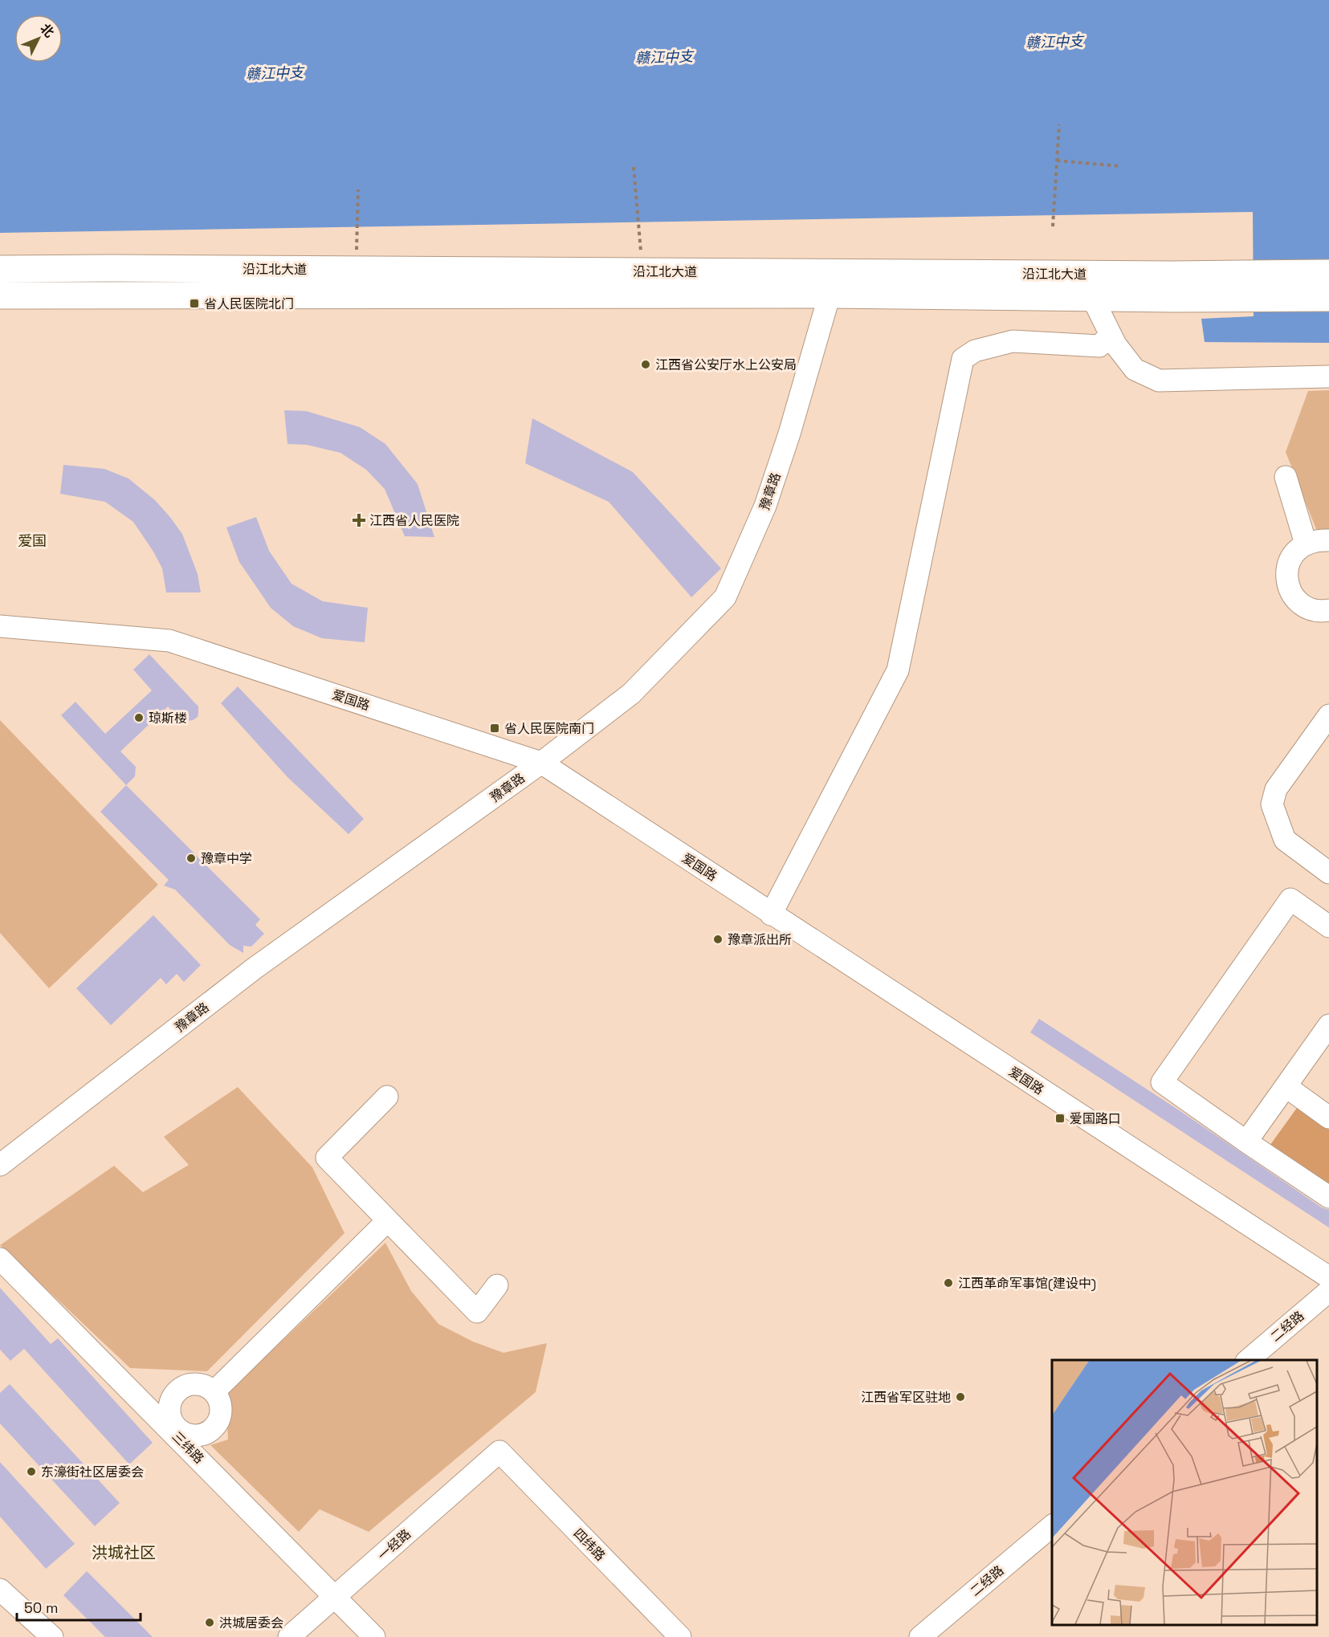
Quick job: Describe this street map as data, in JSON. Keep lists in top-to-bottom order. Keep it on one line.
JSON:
{"streets":{"main road":["沿江北大道"],"street":["豫章路","爱国路","二经路","三纬路","一经路","四纬路"]},"crossings":[["沿江北大道","豫章路"],["豫章路","爱国路"],["三纬路","一经路"],["一经路","四纬路"]],"districts":["爱国","洪城社区"],"water":["赣江中支"],"places":{"transit":["省人民医院北门","省人民医院南门","爱国路口"],"other":["江西省公安厅水上公安局","琼斯楼","豫章中学","豫章派出所","江西革命军事馆(建设中)","江西省军区驻地","东濠街社区居委会","洪城居委会"],"health":["江西省人民医院"]},"scale_bar":"50 m","north":"top right"}
